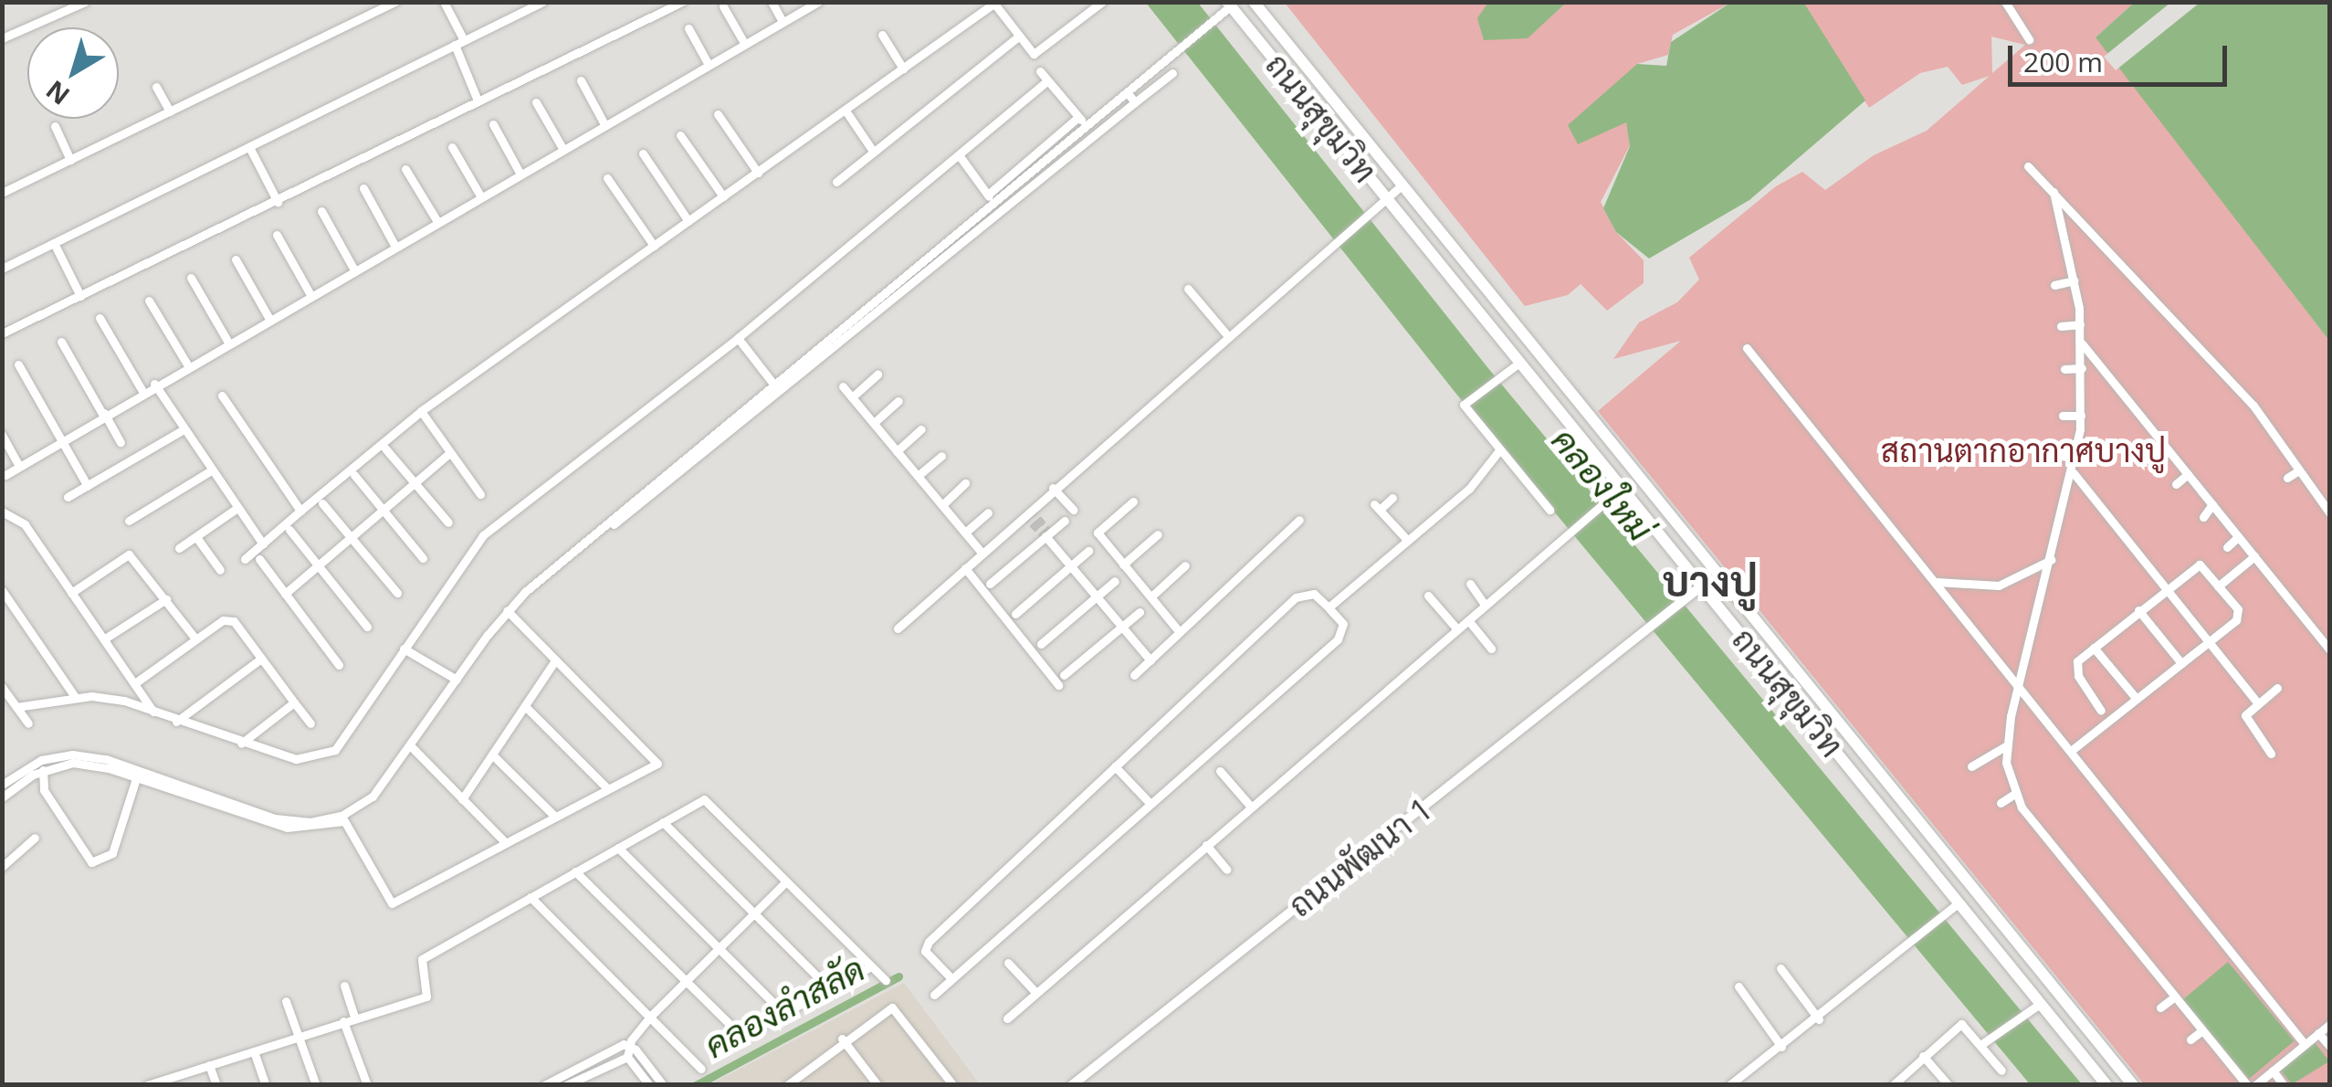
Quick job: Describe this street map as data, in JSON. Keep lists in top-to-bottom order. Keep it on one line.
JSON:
{"streets":{"highway":["ถนนสุขุมวิท"],"main road":["ถนนพัฒนา 1"]},"crossings":[["ถนนสุขุมวิท","ถนนพัฒนา 1"]],"districts":["บางปู"],"water":["คลองใหม่","คลองลำสลัด"],"parks":["สถานตากอากาศบางปู"],"scale_bar":"200 m","north":"bottom left"}
